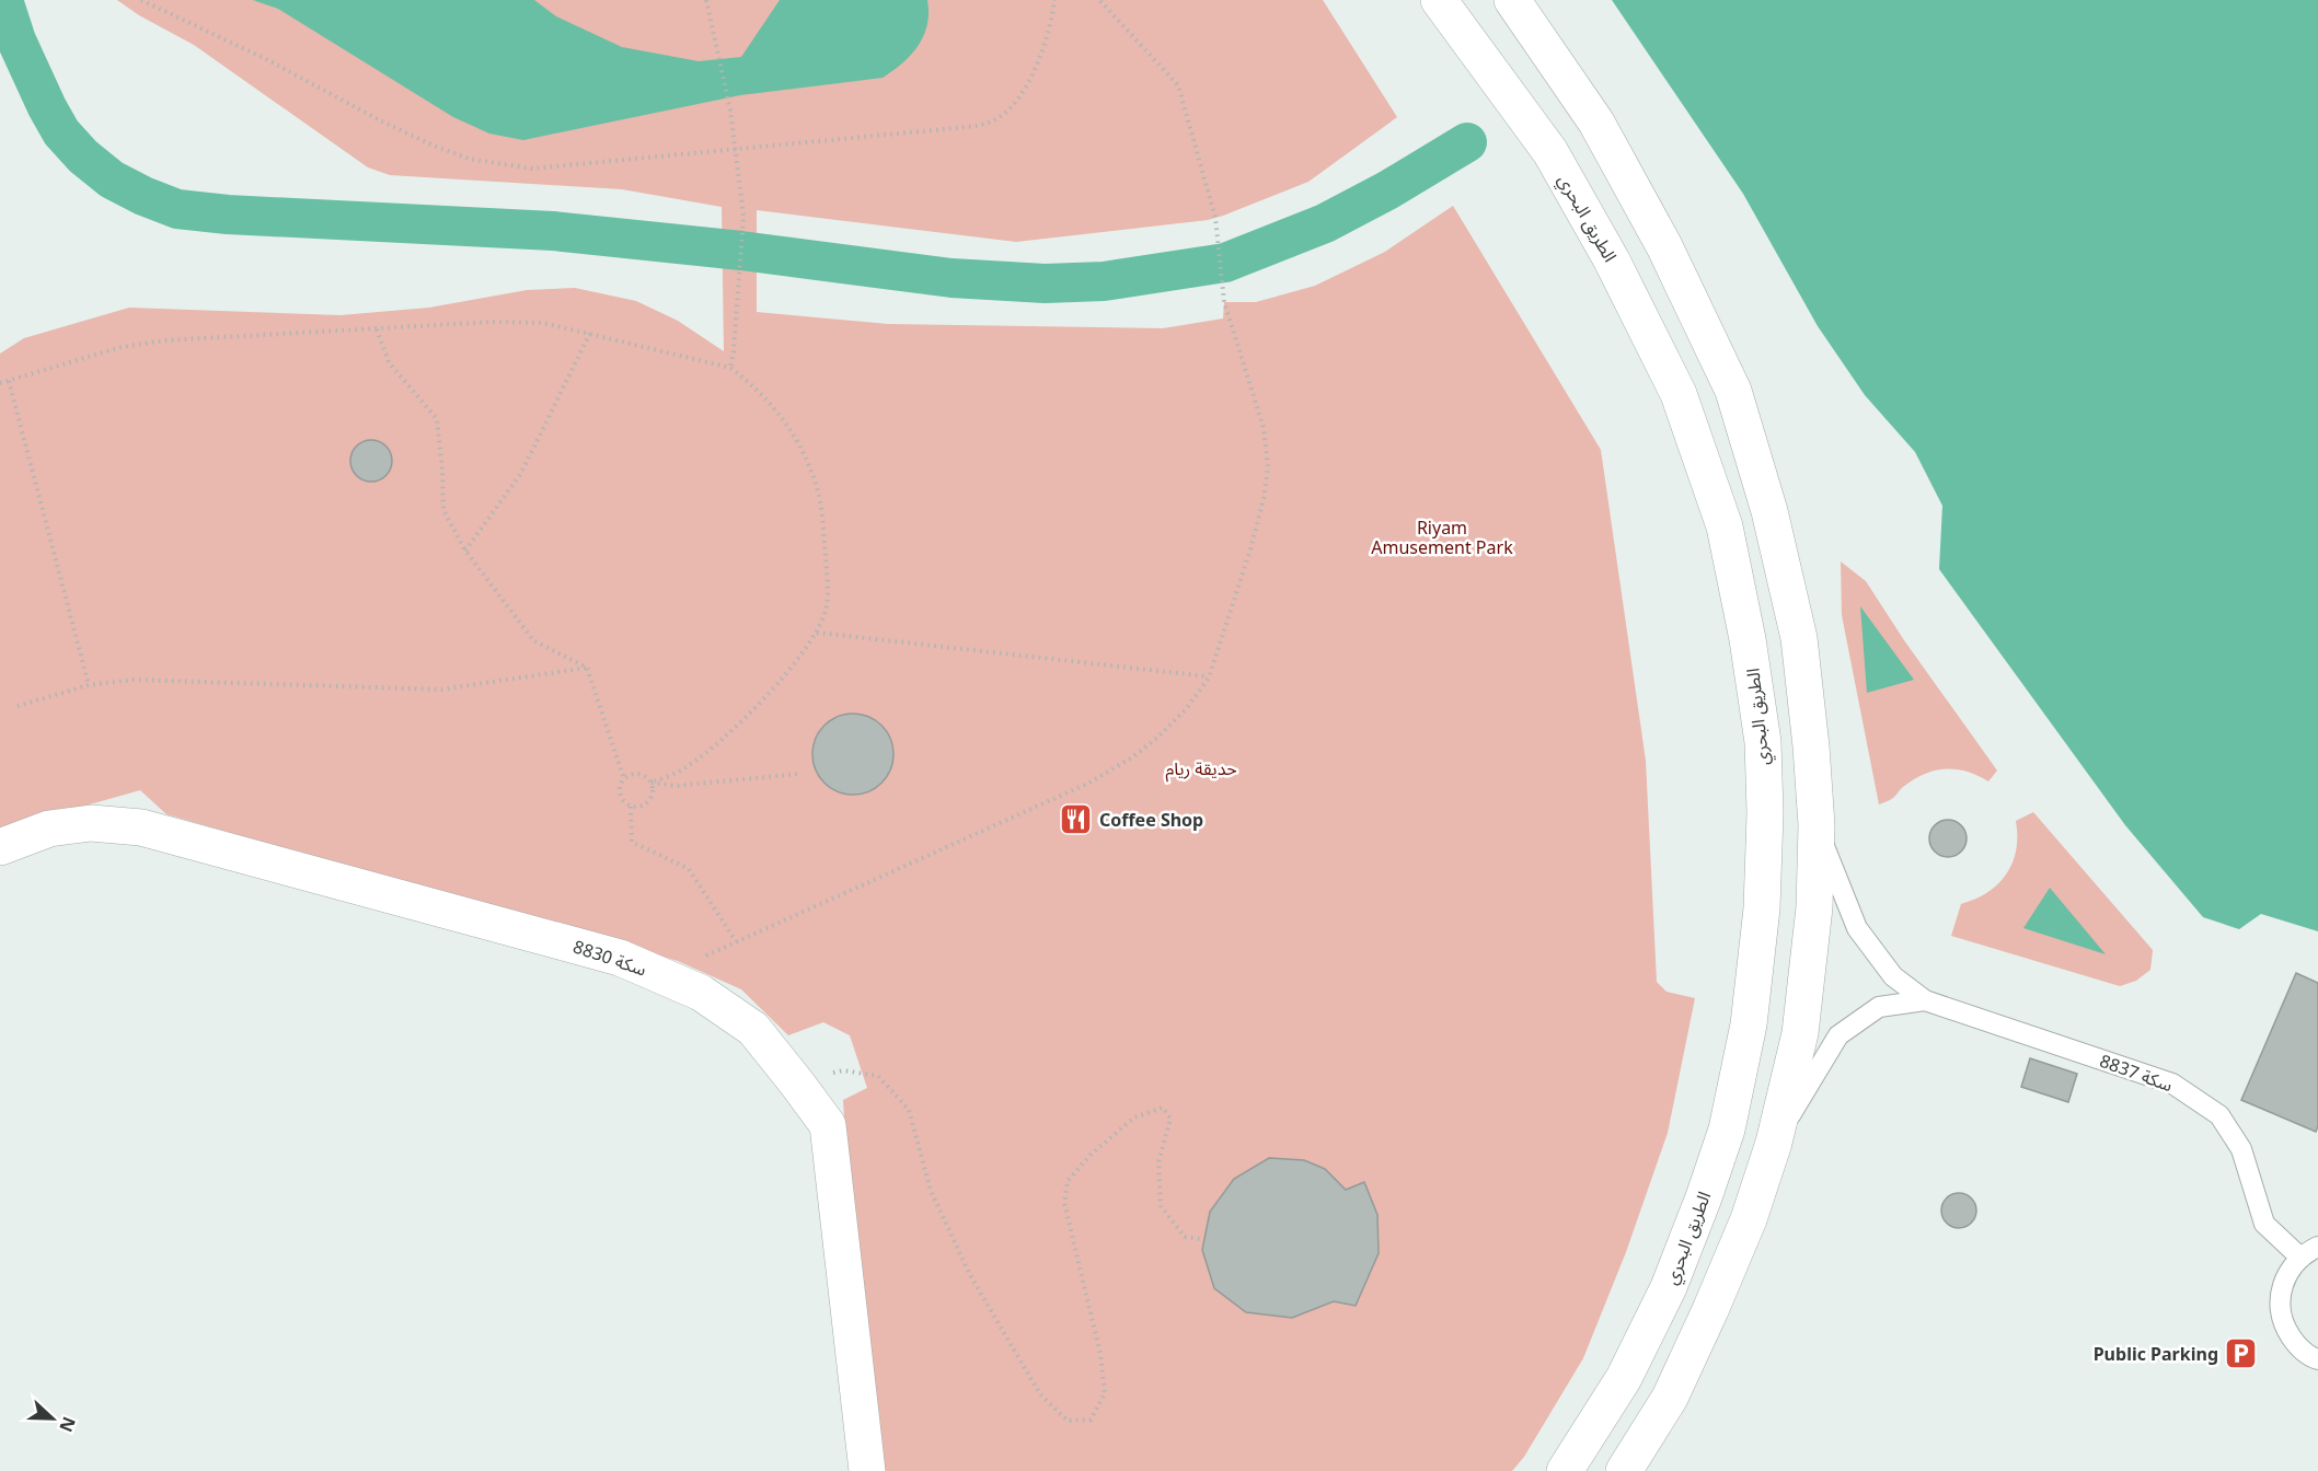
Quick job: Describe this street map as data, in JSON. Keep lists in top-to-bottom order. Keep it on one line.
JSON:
{"streets":{"main road":["الطريق البحري","سكة 8830"],"lane":["سكة 8837"]},"parks":["Riyam Amusement Park","حديقة ريام"],"places":{"restaurant":["Coffee Shop"],"parking":["Public Parking"]},"north":"right"}
